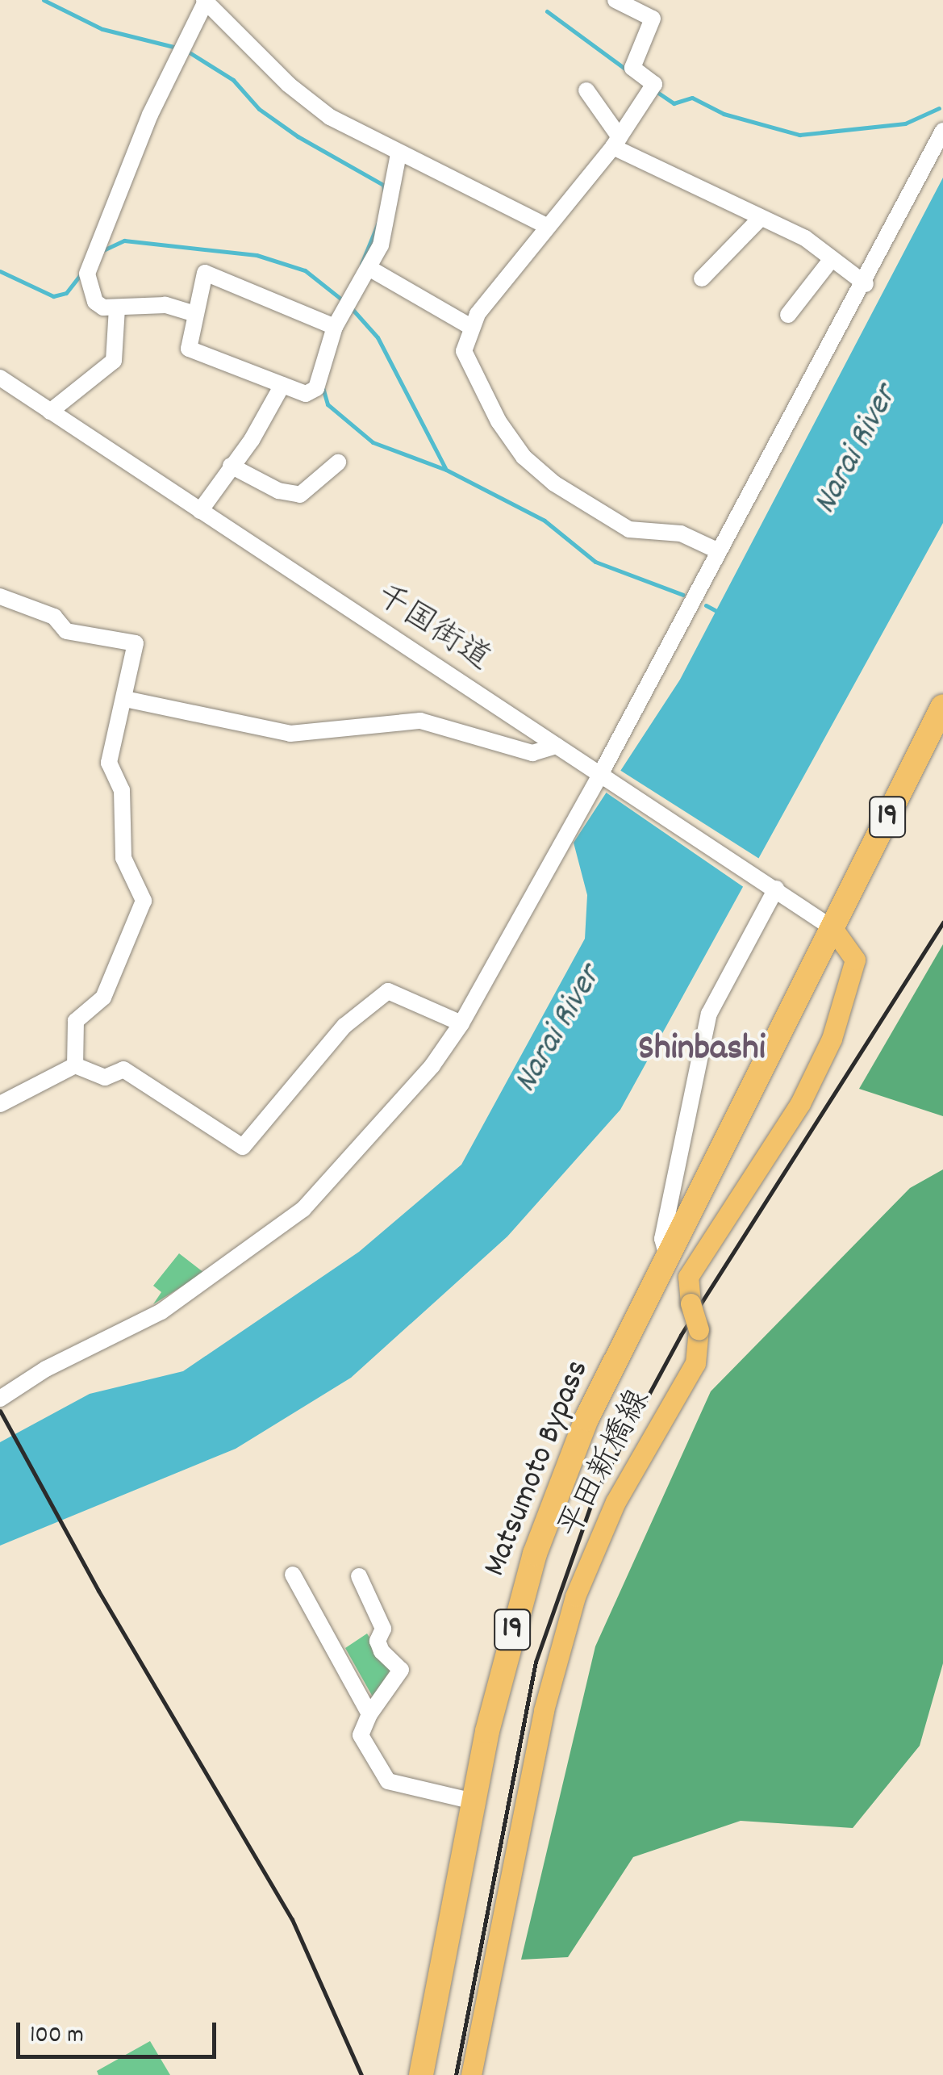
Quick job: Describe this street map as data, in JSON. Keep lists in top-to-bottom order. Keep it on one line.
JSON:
{"streets":{"highway":["19","Matsumoto Bypass"],"main road":["平田新橋線"],"street":["千国街道"]},"crossings":[["千国街道","19"],["千国街道","平田新橋線"],["千国街道","Matsumoto Bypass"],["19","平田新橋線"],["19","Matsumoto Bypass"],["平田新橋線","Matsumoto Bypass"]],"districts":["Shinbashi"],"water":["Narai River"],"scale_bar":"100 m"}
